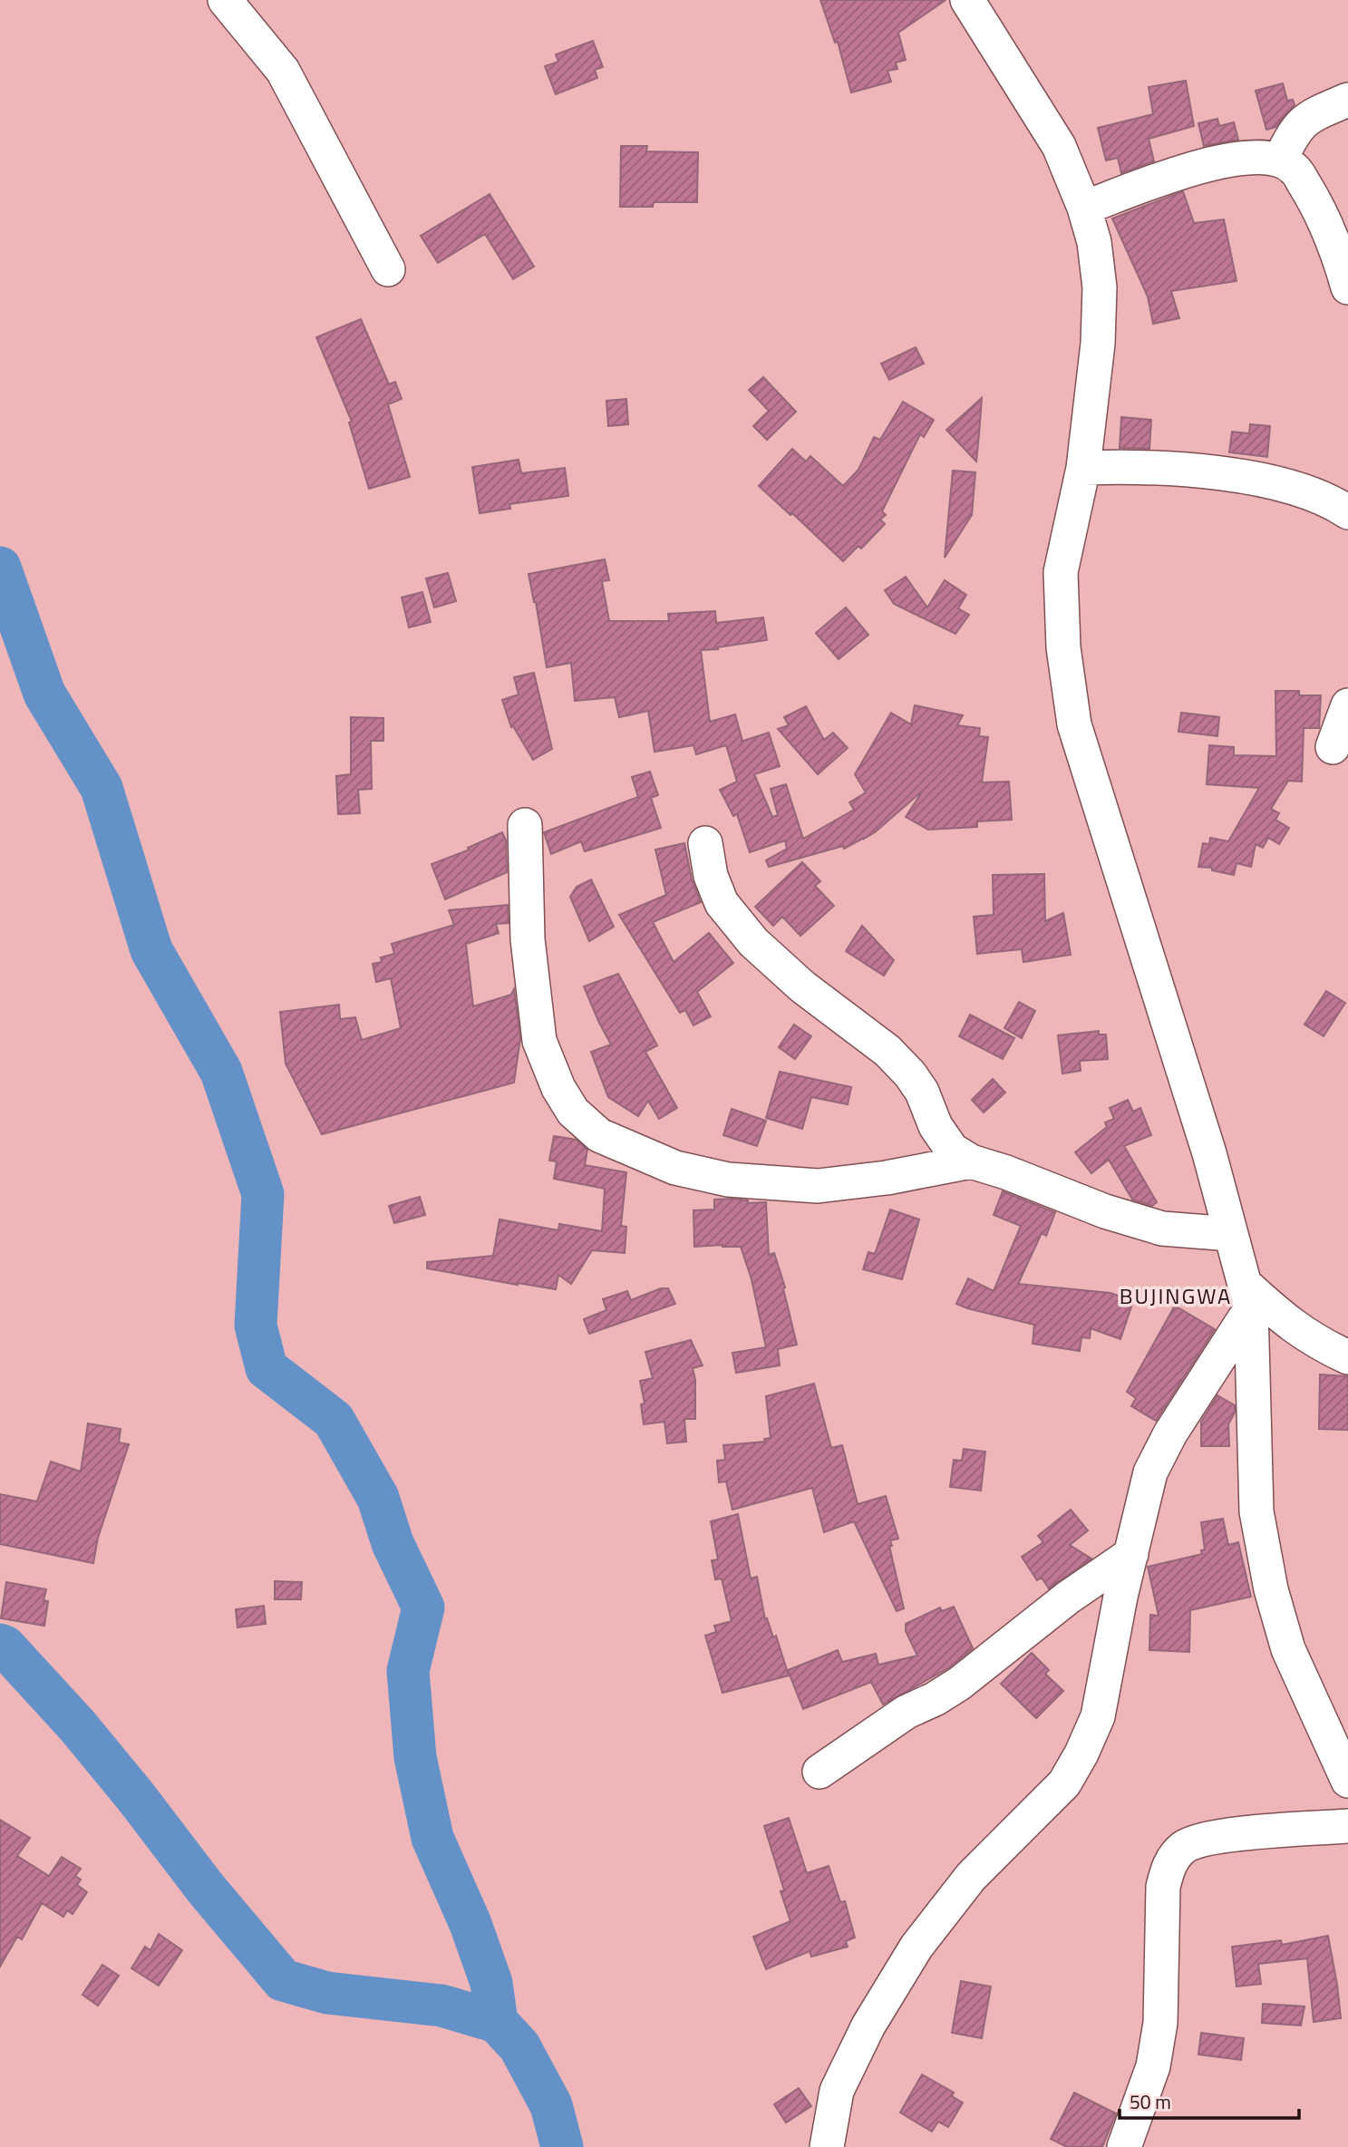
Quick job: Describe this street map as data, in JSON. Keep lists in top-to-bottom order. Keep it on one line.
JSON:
{"districts":["BUJINGWA"],"scale_bar":"50 m"}
